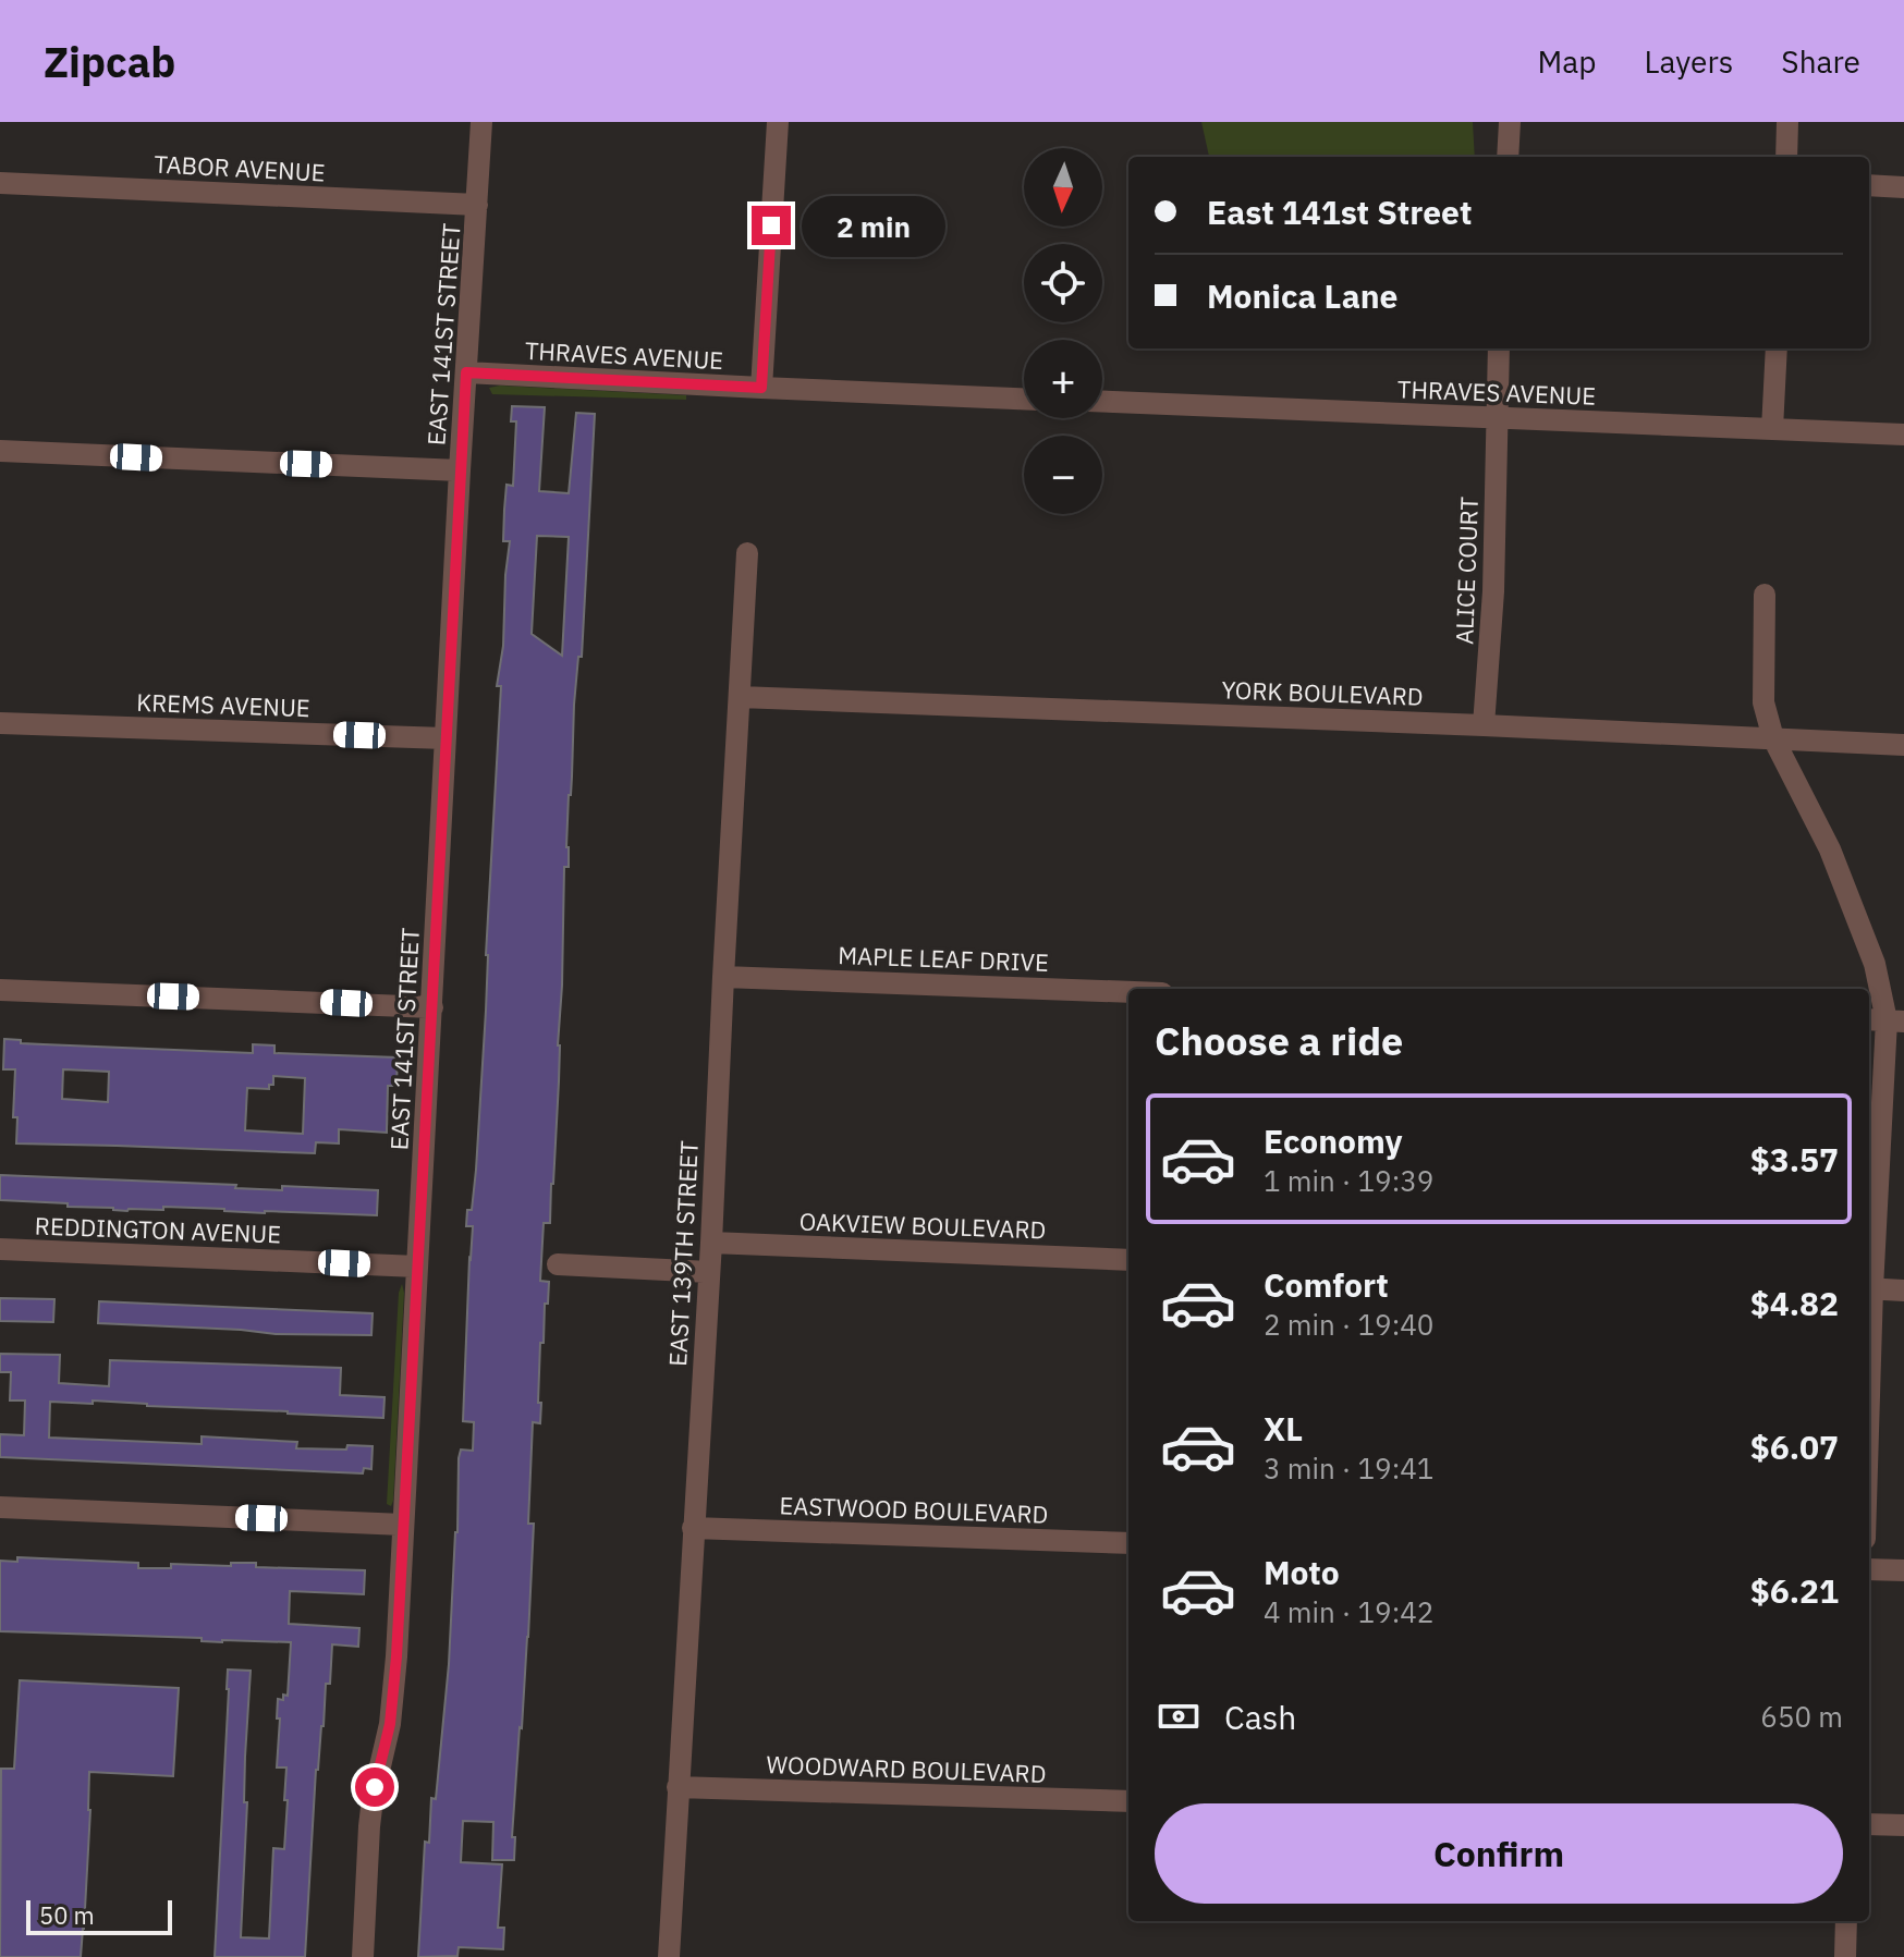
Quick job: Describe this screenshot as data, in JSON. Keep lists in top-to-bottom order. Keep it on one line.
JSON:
{"streets":{"street":["TABOR AVENUE","EAST 141ST STREET","THRAVES AVENUE","ALICE COURT","YORK BOULEVARD","KREMS AVENUE","MAPLE LEAF DRIVE","OAKVIEW BOULEVARD","REDDINGTON AVENUE","EAST 139TH STREET","EASTWOOD BOULEVARD","WOODWARD BOULEVARD"]},"crossings":[["TABOR AVENUE","EAST 141ST STREET"],["EAST 141ST STREET","THRAVES AVENUE"],["EAST 141ST STREET","KREMS AVENUE"],["EAST 141ST STREET","REDDINGTON AVENUE"],["THRAVES AVENUE","ALICE COURT"],["ALICE COURT","YORK BOULEVARD"],["YORK BOULEVARD","EAST 139TH STREET"],["MAPLE LEAF DRIVE","EAST 139TH STREET"],["OAKVIEW BOULEVARD","EAST 139TH STREET"],["EAST 139TH STREET","EASTWOOD BOULEVARD"],["EAST 139TH STREET","WOODWARD BOULEVARD"]],"scale_bar":"50 m","north":"bottom","page":{"header":"Zipcab","nav":["Map","Layers","Share"],"map_buttons":["+","−"],"banner":["East 141st Street","Monica Lane"],"bubble":"2 min","heading":"Choose a ride","list":[{"name":"Economy","note":"1 min · 19:39","value":"$3.57"},{"name":"Comfort","note":"2 min · 19:40","value":"$4.82"},{"name":"XL","note":"3 min · 19:41","value":"$6.07"},{"name":"Moto","note":"4 min · 19:42","value":"$6.21"}],"pay":["Cash","650 m"],"buttons":"Confirm","scale":"50 m"}}
